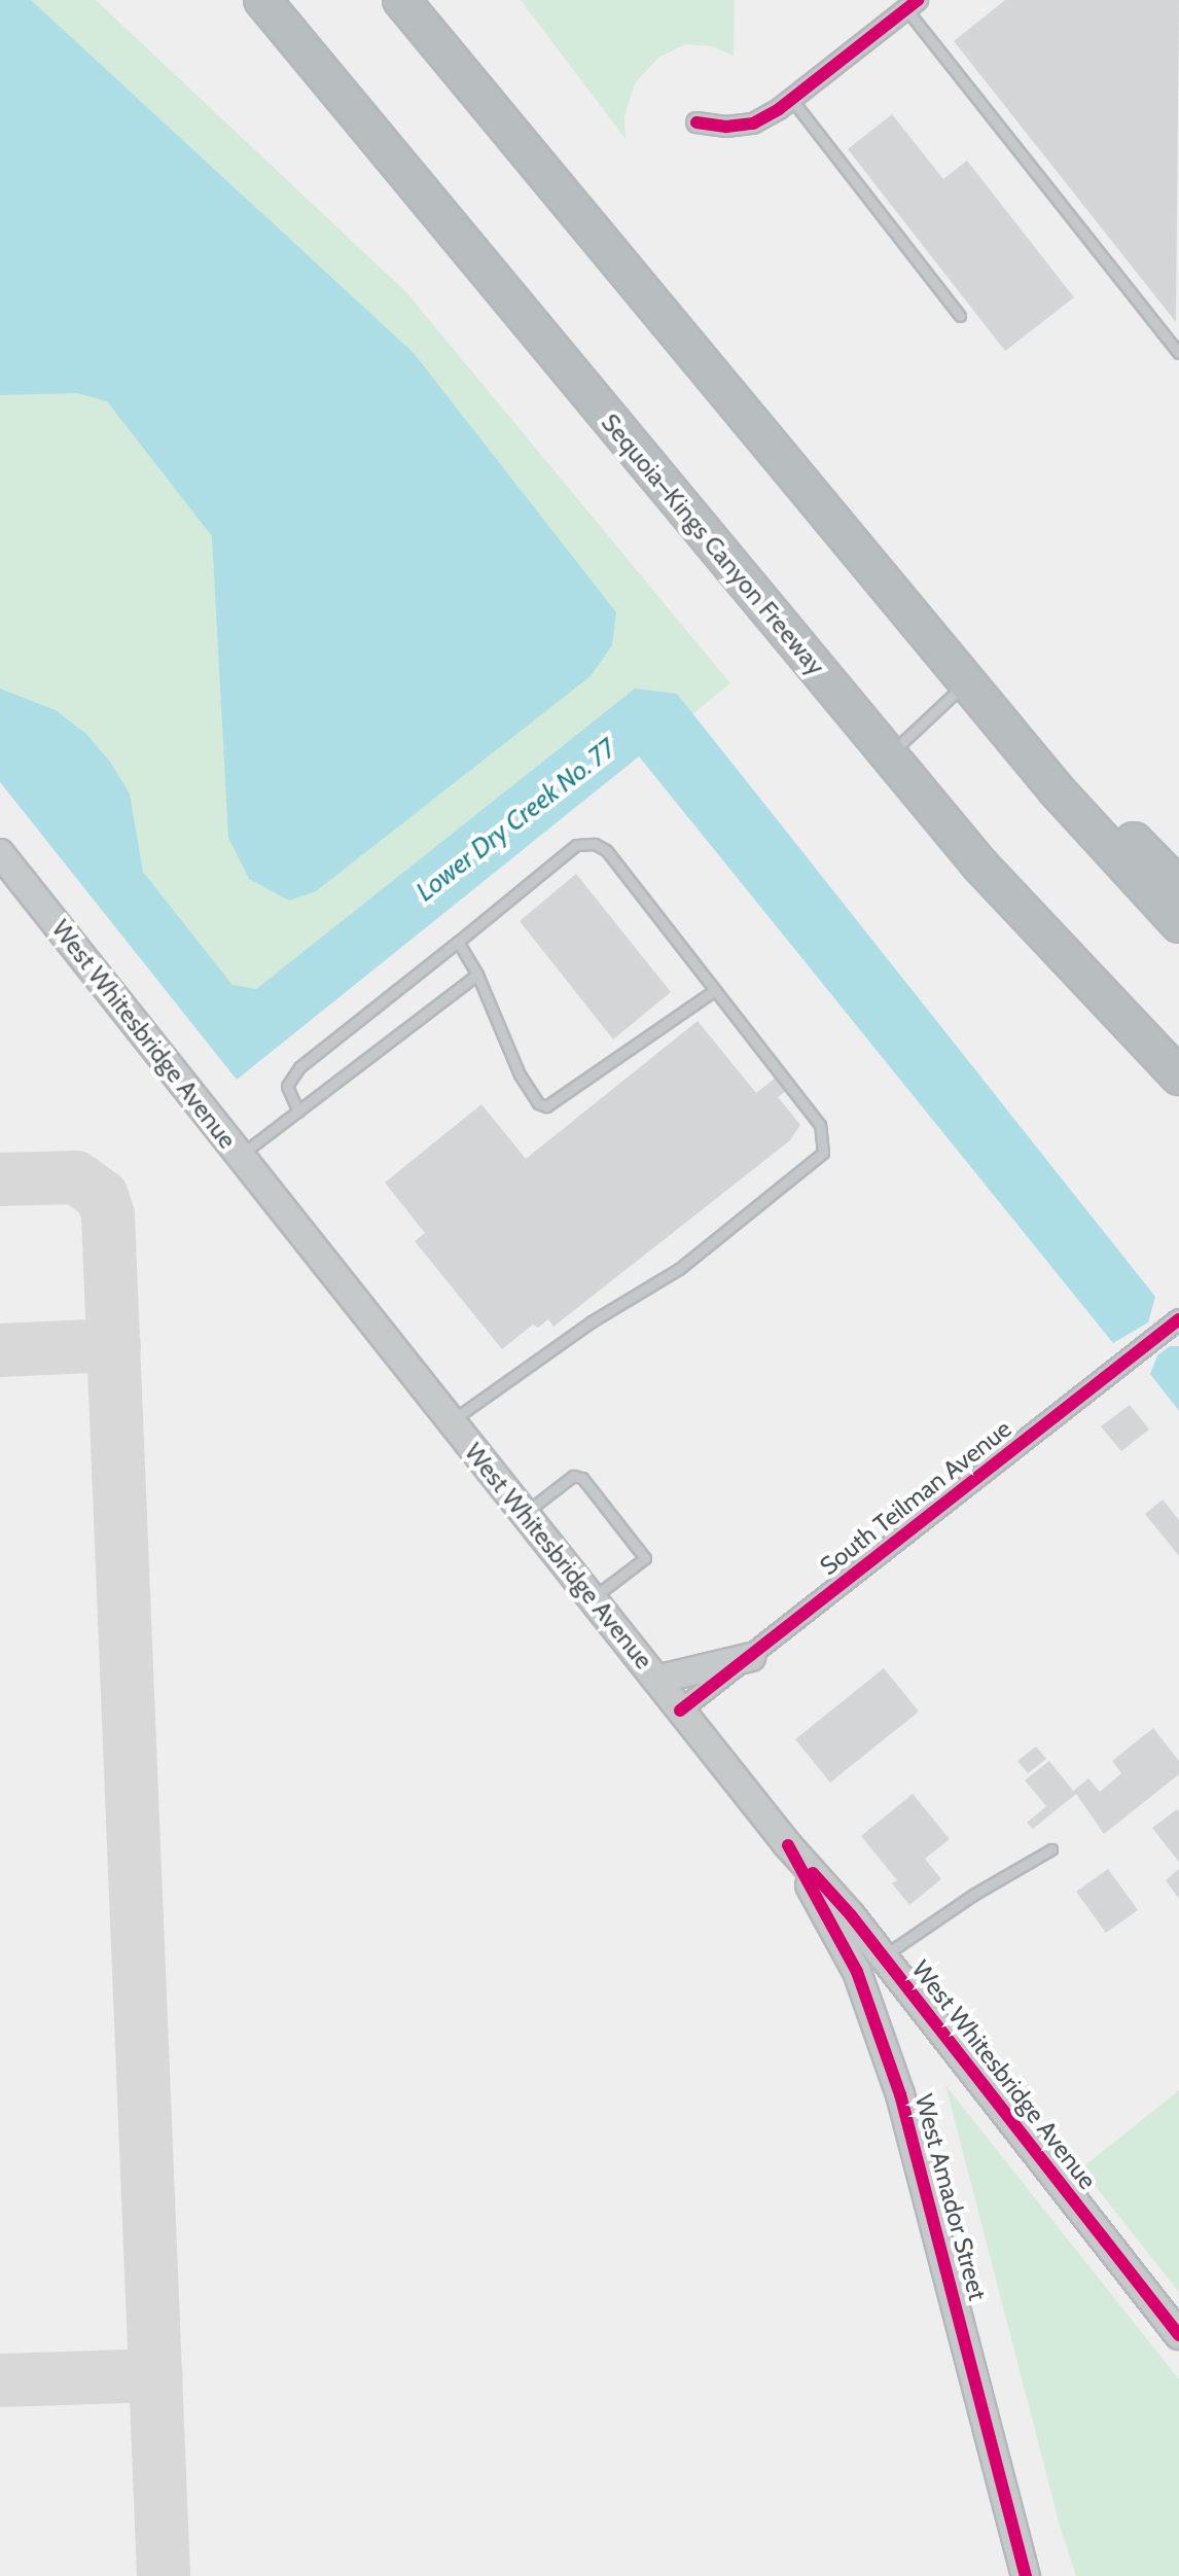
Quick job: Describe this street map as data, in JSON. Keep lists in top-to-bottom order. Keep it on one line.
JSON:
{"streets":{"highway":["Sequoia–Kings Canyon Freeway"],"main road":["West Whitesbridge Avenue","West Amador Street"],"street":["South Teilman Avenue"]},"crossings":[["West Whitesbridge Avenue","South Teilman Avenue"],["West Whitesbridge Avenue","West Amador Street"]],"water":["Lower Dry Creek No. 77"]}
